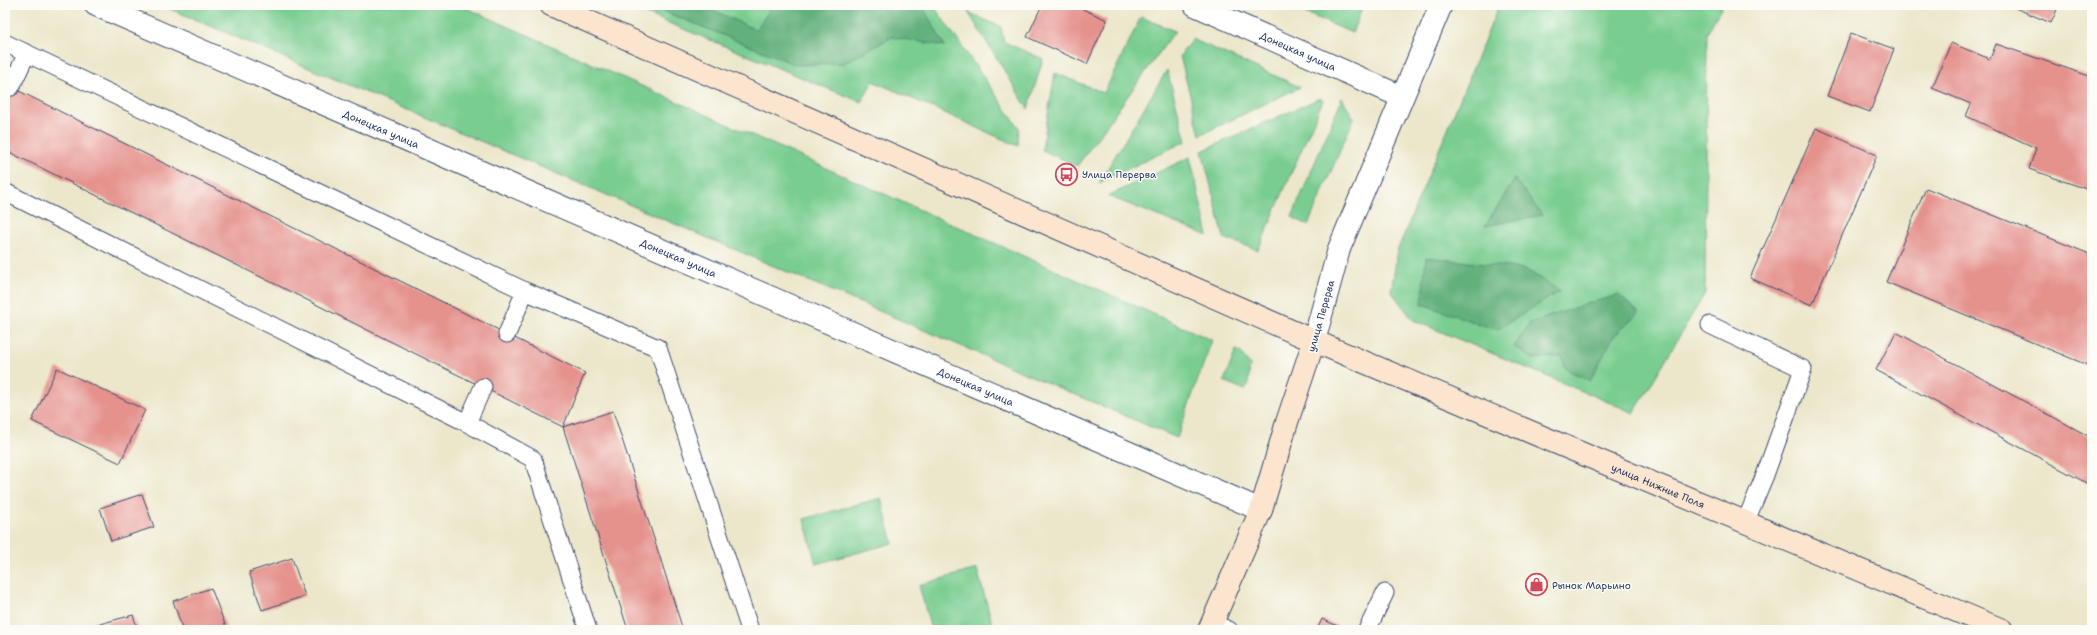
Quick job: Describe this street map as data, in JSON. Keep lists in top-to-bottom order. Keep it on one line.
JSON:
{"streets":{"main road":["улица Перерва","улица Нижние Поля"],"street":["Донецкая улица"]},"crossings":[["Донецкая улица","улица Перерва"],["улица Перерва","улица Нижние Поля"]],"places":{"bus stop":["Улица Перерва"],"shop":["Рынок Марьино"]}}
